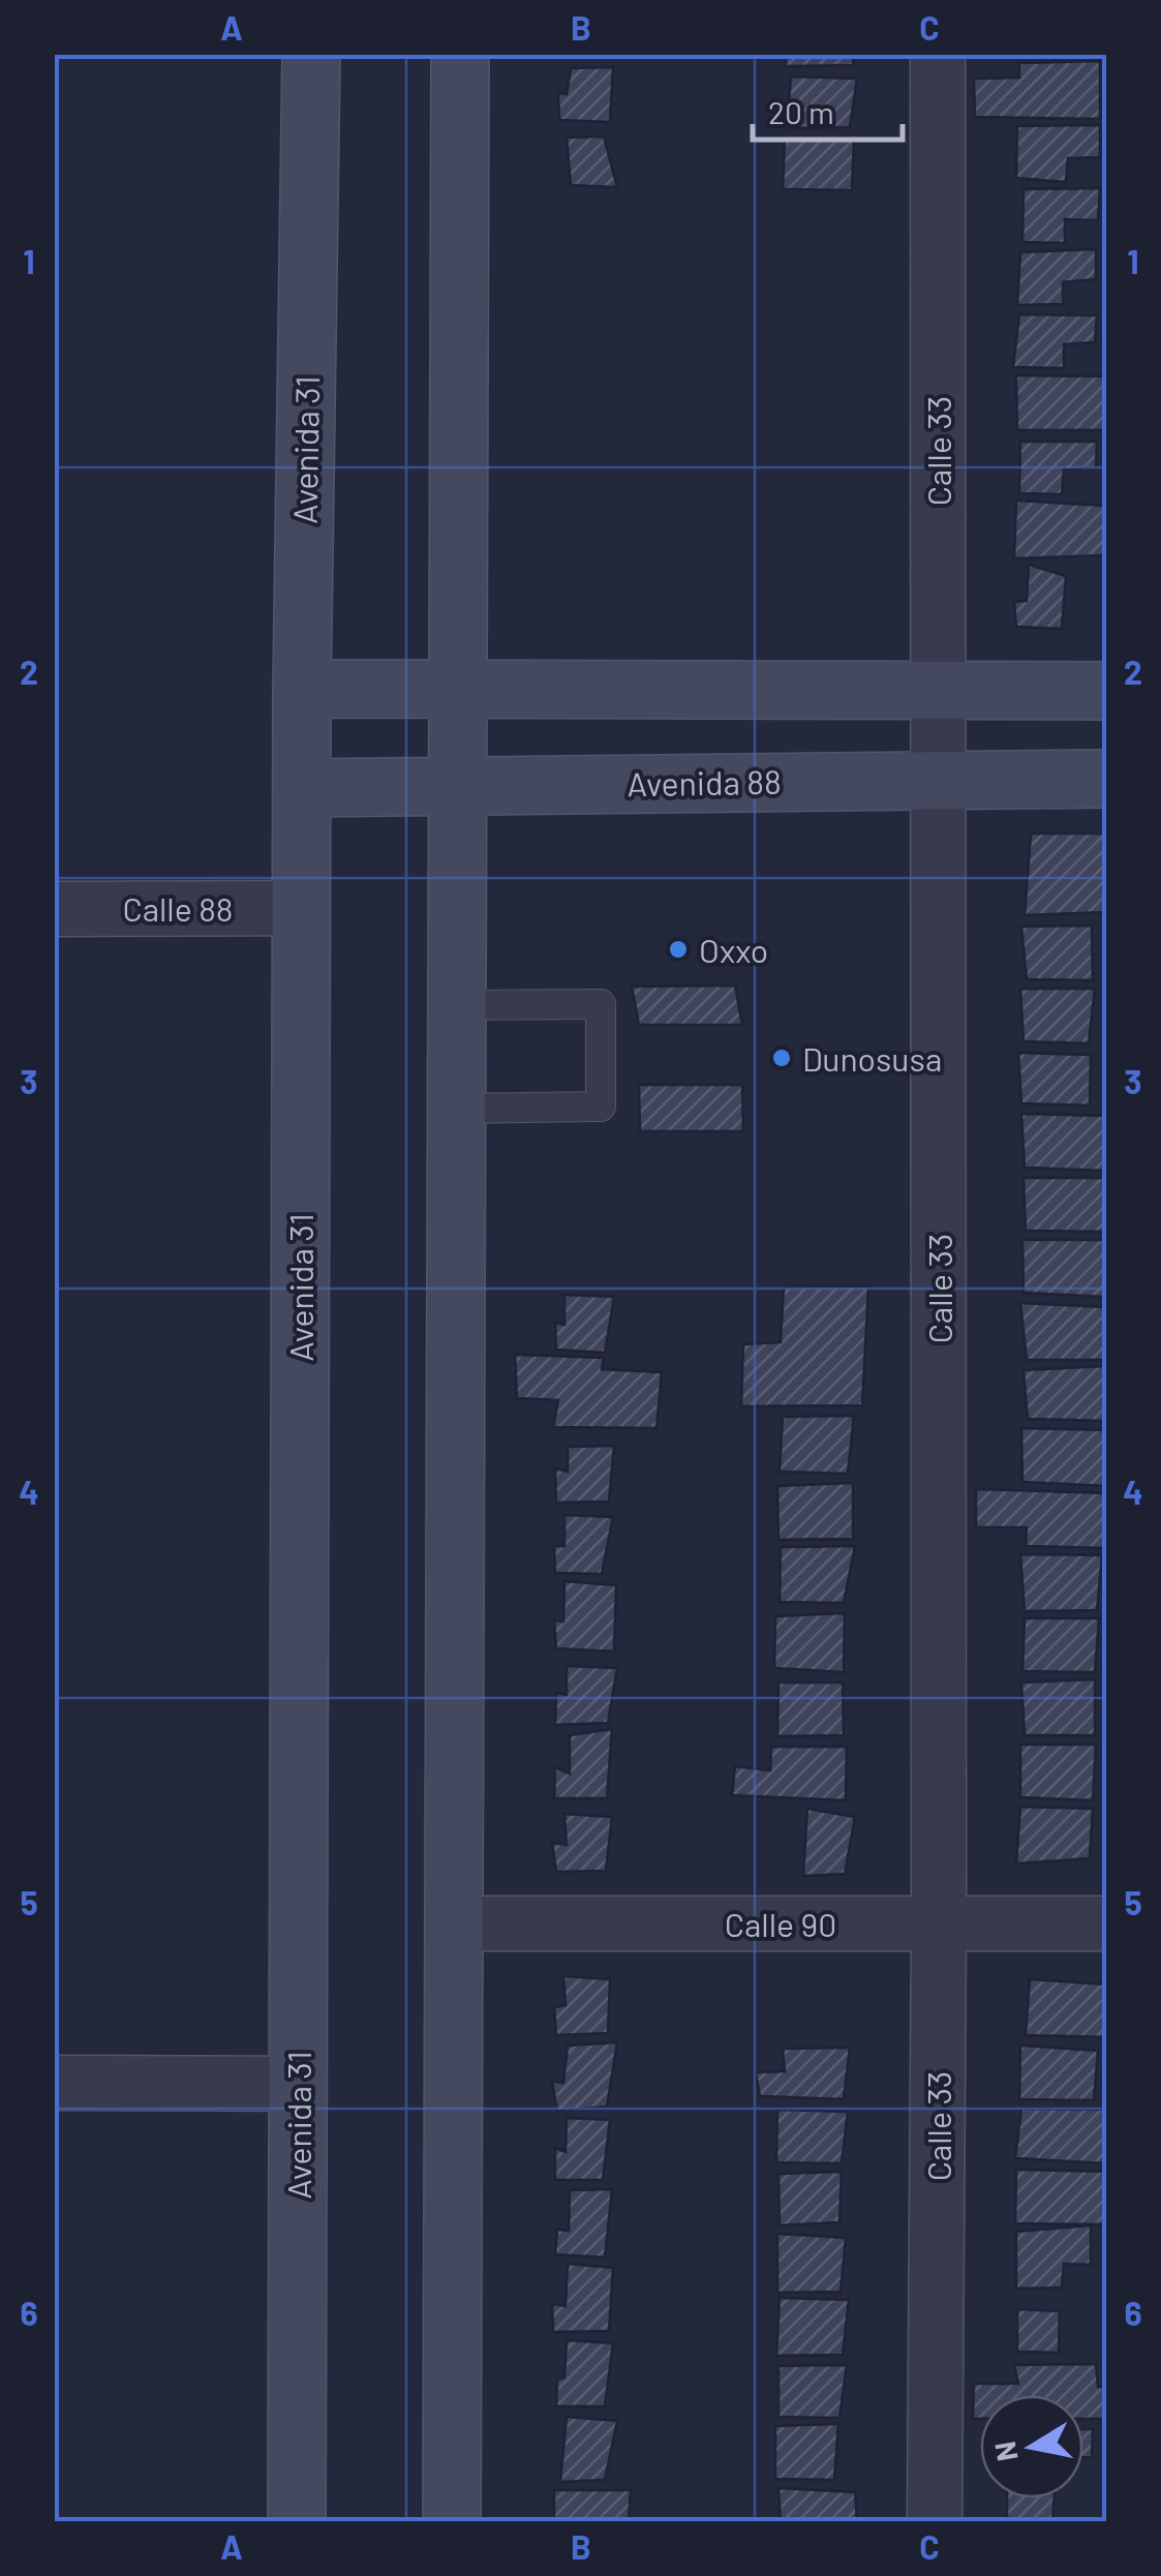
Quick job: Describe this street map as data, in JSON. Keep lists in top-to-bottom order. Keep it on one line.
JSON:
{"streets":{"main road":["Avenida 31","Avenida 88"],"street":["Calle 33","Calle 88","Calle 90"]},"crossings":[["Avenida 31","Avenida 88"],["Avenida 31","Calle 88"],["Calle 33","Avenida 88"],["Calle 33","Calle 90"]],"places":["Oxxo","Dunosusa"],"scale_bar":"20 m","north":"left","grid":{"columns":["A","B","C"],"rows":["1","2","3","4","5","6"]}}
